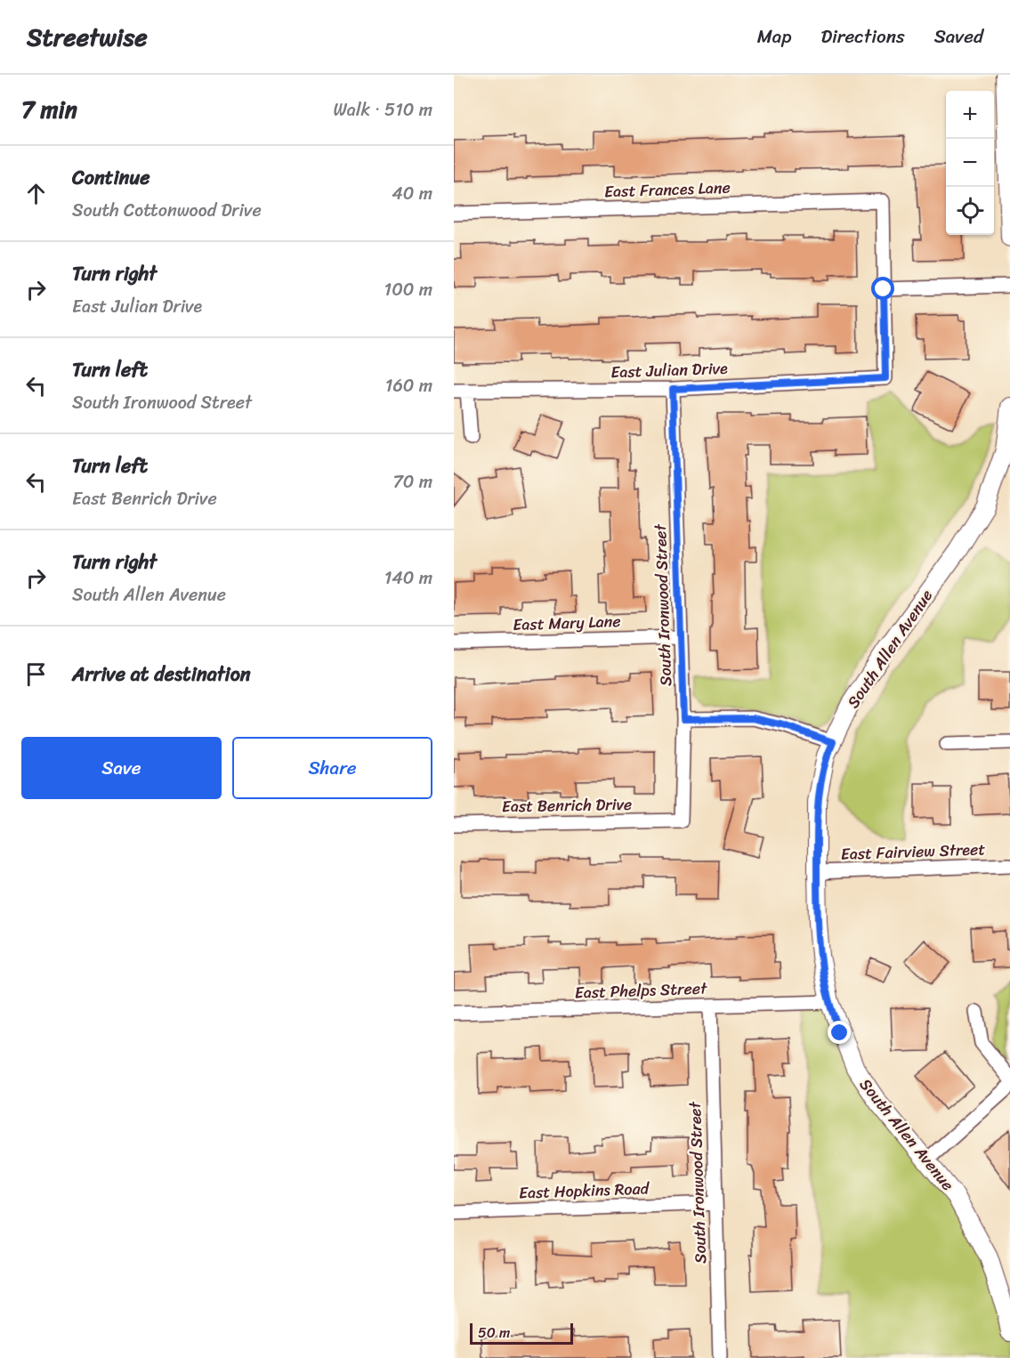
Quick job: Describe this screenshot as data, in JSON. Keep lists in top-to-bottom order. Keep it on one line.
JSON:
{"streets":{"street":["East Frances Lane","East Julian Drive","South Ironwood Street","East Mary Lane","South Allen Avenue","East Benrich Drive","East Fairview Street","East Phelps Street","East Hopkins Road"]},"crossings":[["East Frances Lane","East Julian Drive"],["East Julian Drive","South Ironwood Street"],["South Ironwood Street","East Mary Lane"],["South Ironwood Street","East Benrich Drive"],["South Ironwood Street","East Phelps Street"],["South Ironwood Street","East Hopkins Road"],["South Allen Avenue","East Fairview Street"],["South Allen Avenue","East Phelps Street"]],"scale_bar":"50 m","page":{"header":"Streetwise","nav":["Map","Directions","Saved"],"heading":["7 min","Walk · 510 m"],"map_buttons":["+","−"],"list":[["Continue","South Cottonwood Drive","40 m"],["Turn right","East Julian Drive","100 m"],["Turn left","South Ironwood Street","160 m"],["Turn left","East Benrich Drive","70 m"],["Turn right","South Allen Avenue","140 m"],"Arrive at destination"],"buttons":["Save","Share"],"scale":"50 m"}}
